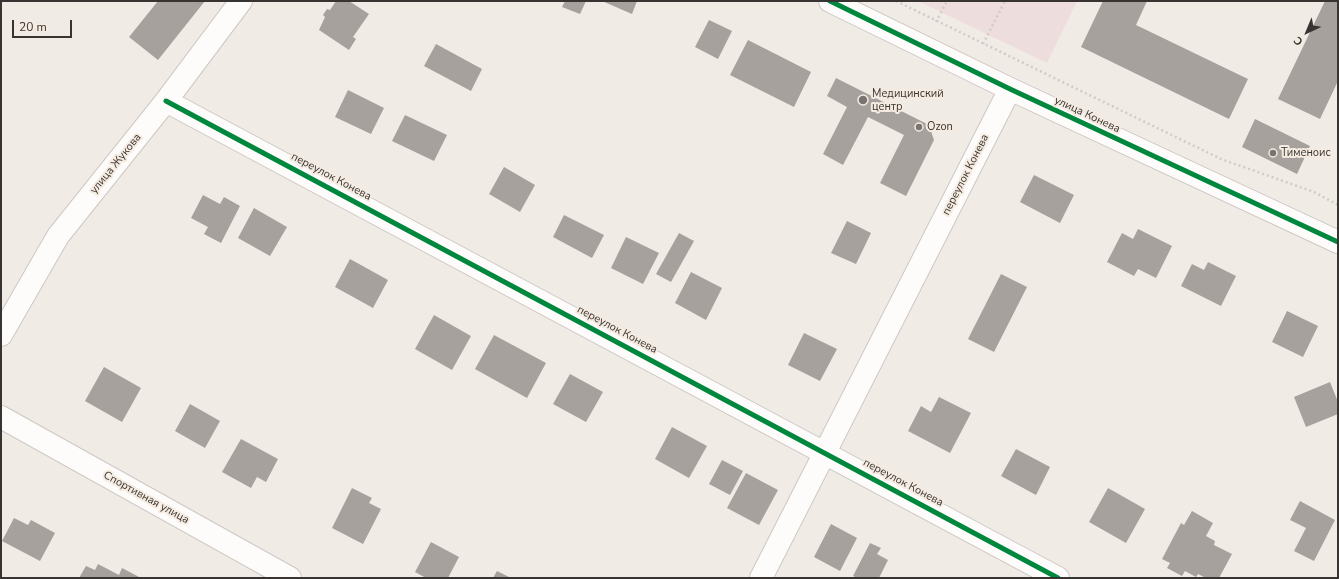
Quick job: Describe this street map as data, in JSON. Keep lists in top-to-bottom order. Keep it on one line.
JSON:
{"streets":{"street":["улица Конева","улица Жукова","переулок Конева","Спортивная улица"]},"crossings":[["улица Конева","переулок Конева"],["улица Жукова","переулок Конева"]],"places":["Медицинский центр","Ozon","Тименоис"],"scale_bar":"20 m","north":"bottom left"}
